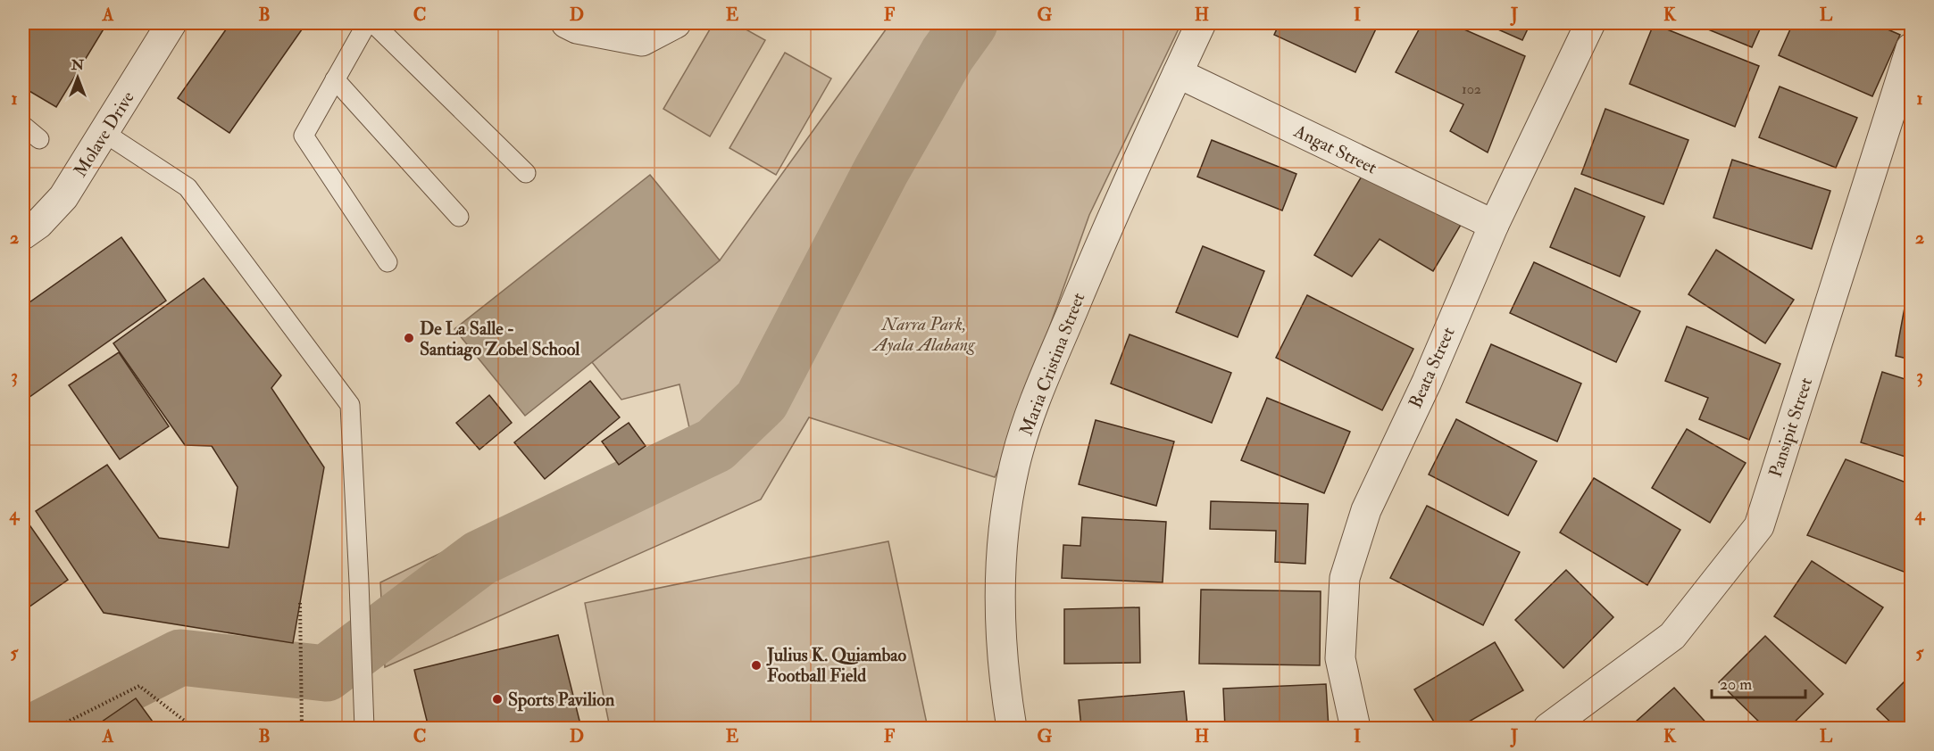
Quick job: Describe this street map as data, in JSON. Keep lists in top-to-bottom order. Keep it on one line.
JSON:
{"streets":{"street":["Molave Drive","Angat Street","Maria Cristina Street","Beata Street","Pansipit Street"]},"crossings":[["Angat Street","Maria Cristina Street"],["Angat Street","Beata Street"]],"parks":["Narra Park, Ayala Alabang"],"places":["De La Salle - Santiago Zobel School","Julius K. Quiambao Football Field","Sports Pavilion"],"house_numbers":["102"],"scale_bar":"20 m","north":"top","grid":{"columns":["A","B","C","D","E","F","G","H","I","J","K","L"],"rows":["1","2","3","4","5"]}}
